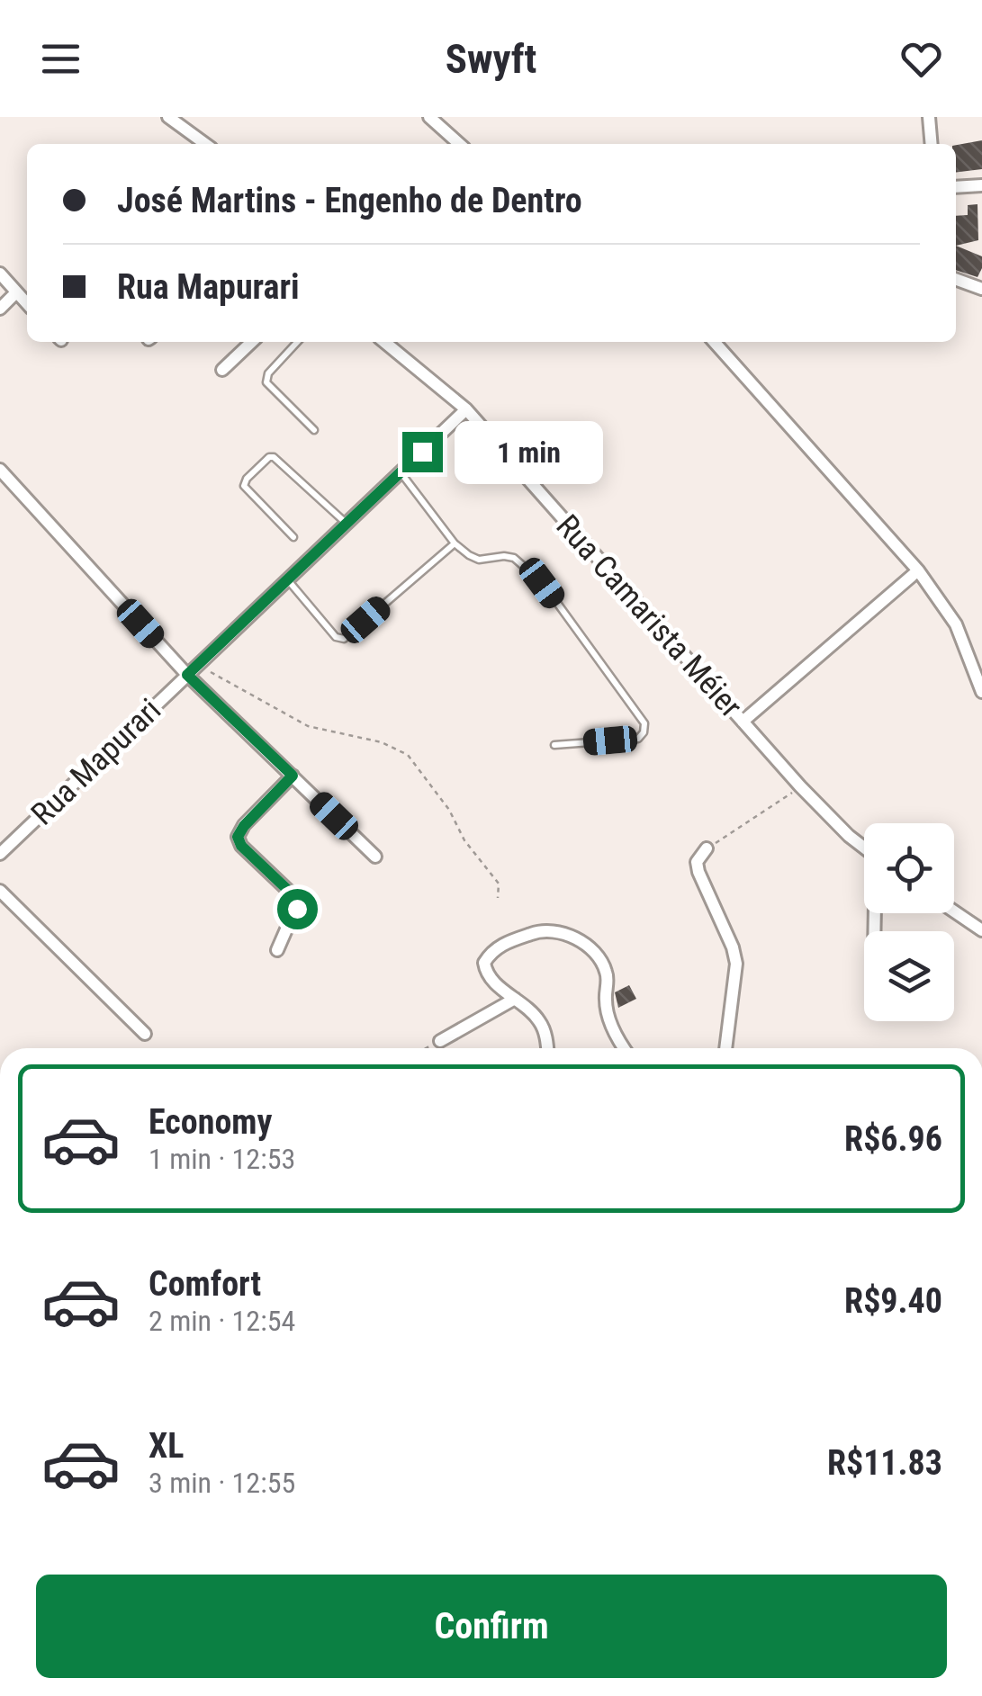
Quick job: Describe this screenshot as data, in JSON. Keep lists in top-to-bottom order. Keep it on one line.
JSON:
{"streets":{"street":["Rua Camarista Méier","Rua Mapurari"]},"crossings":[["Rua Camarista Méier","Rua Mapurari"]],"page":{"header":"Swyft","banner":["José Martins - Engenho de Dentro","Rua Mapurari"],"bubble":"1 min","list":[{"name":"Economy","note":"1 min · 12:53","value":"R$6.96"},{"name":"Comfort","note":"2 min · 12:54","value":"R$9.40"},{"name":"XL","note":"3 min · 12:55","value":"R$11.83"}],"buttons":"Confirm"}}
